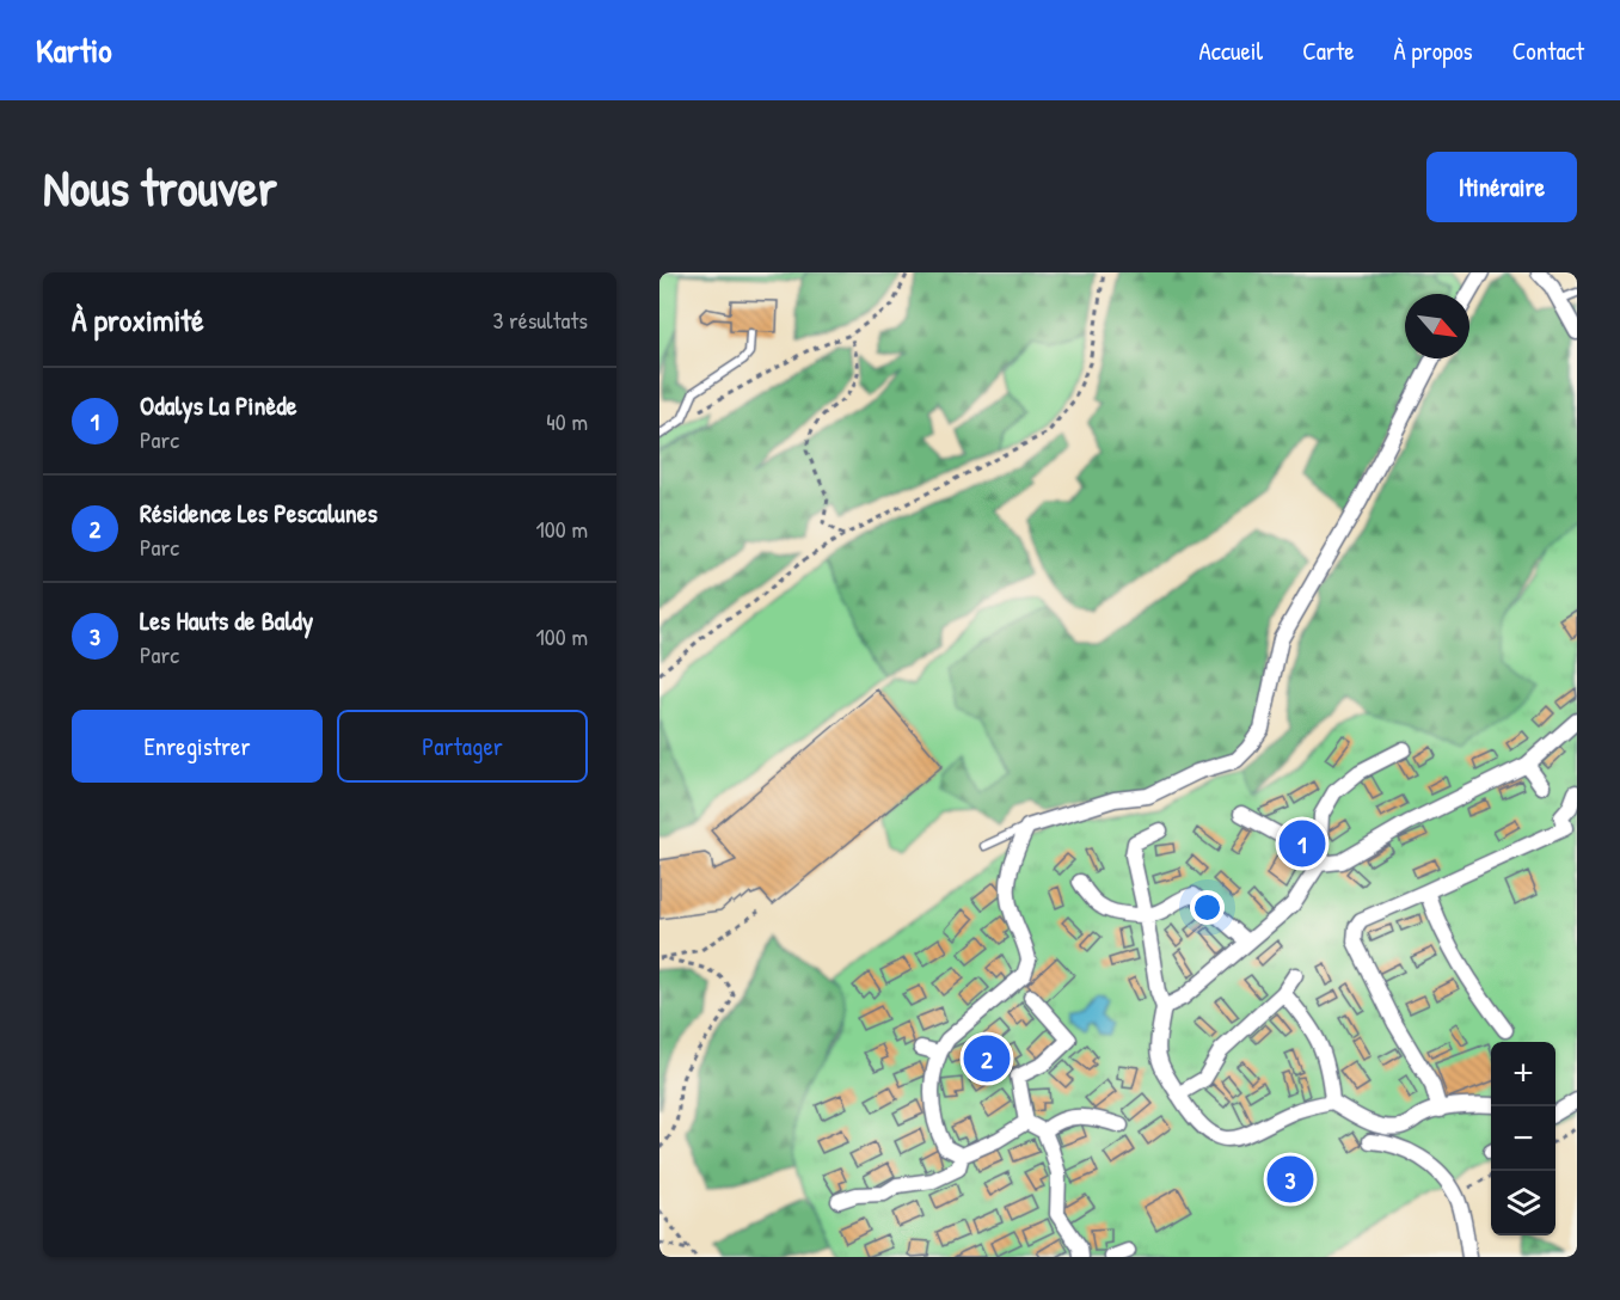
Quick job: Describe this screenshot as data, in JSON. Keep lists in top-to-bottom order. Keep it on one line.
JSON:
{"north":"bottom right","page":{"header":"Kartio","nav":["Accueil","Carte","À propos","Contact"],"buttons":["Itinéraire",["Enregistrer","Partager"]],"title":"Nous trouver","heading":["À proximité","3 résultats"],"list":[{"mark":"1","name":"Odalys La Pinède","note":"Parc","value":"40 m"},{"mark":"2","name":"Résidence Les Pescalunes","note":"Parc","value":"100 m"},{"mark":"3","name":"Les Hauts de Baldy","note":"Parc","value":"100 m"}],"pins":["1","2","3"],"map_buttons":["+","−"]}}
